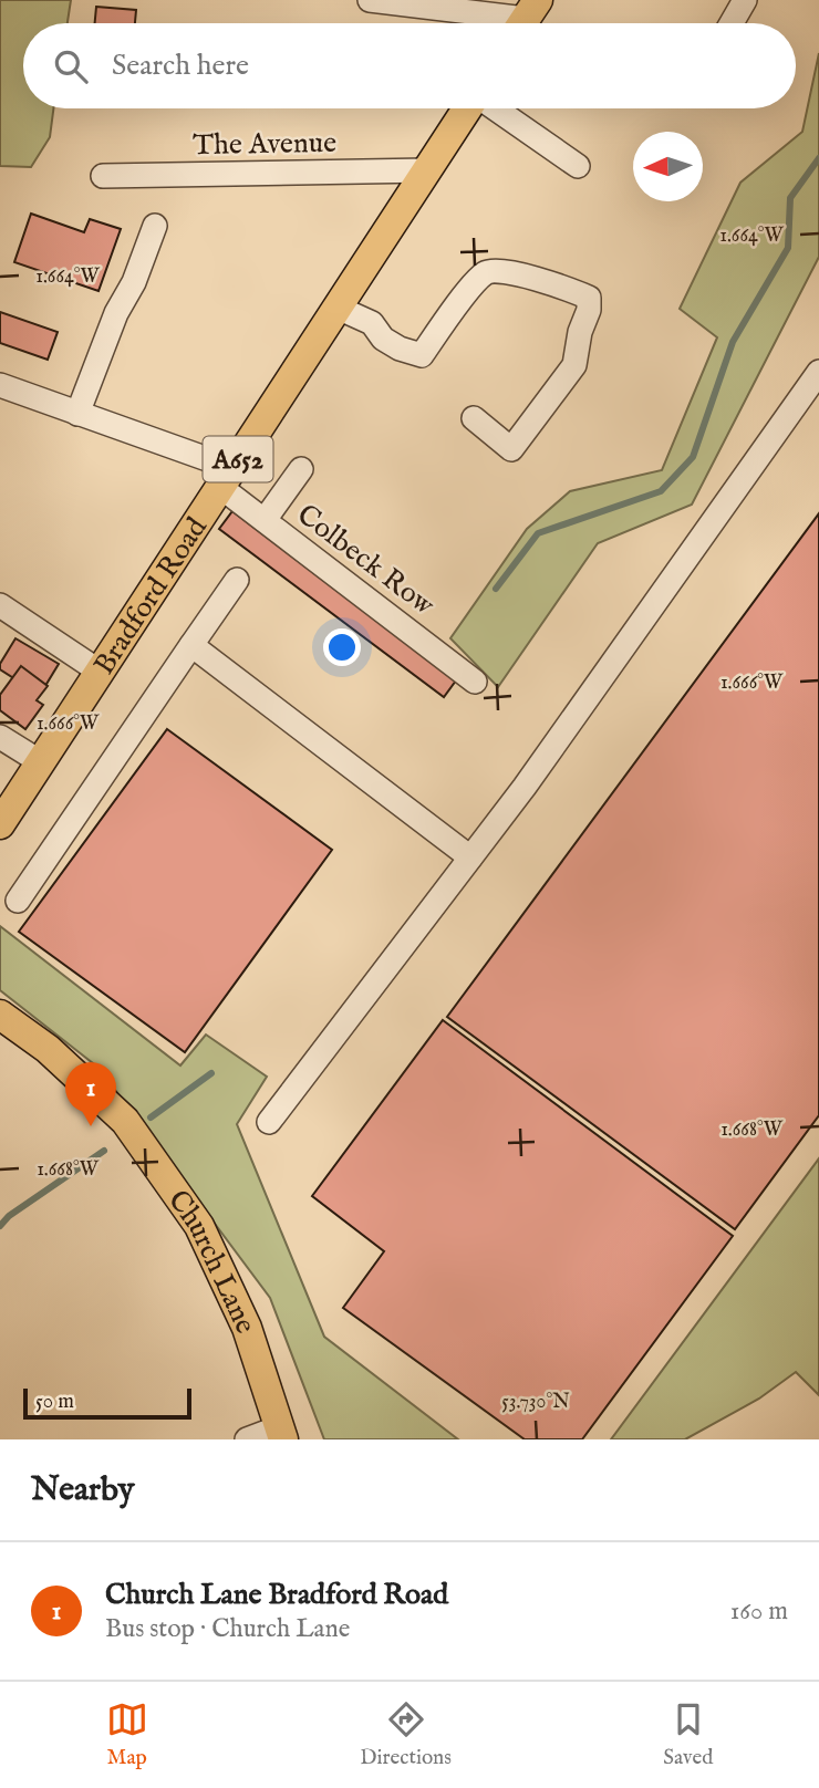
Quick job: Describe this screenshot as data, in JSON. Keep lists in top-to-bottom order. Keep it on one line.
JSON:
{"streets":{"main road":["A652","Bradford Road","Church Lane"],"street":["The Avenue","Colbeck Row"]},"crossings":[["The Avenue","Bradford Road"],["Colbeck Row","Bradford Road"]],"scale_bar":"50 m","north":"left","page":{"search":"Search here","pins":"1","scale":"50 m","heading":"Nearby","list":[{"mark":"1","name":"Church Lane Bradford Road","note":"Bus stop · Church Lane","value":"160 m"}],"nav":["Map","Directions","Saved"]},"coordinates":["1.664°W","1.666°W","1.668°W","53.730°N"]}
